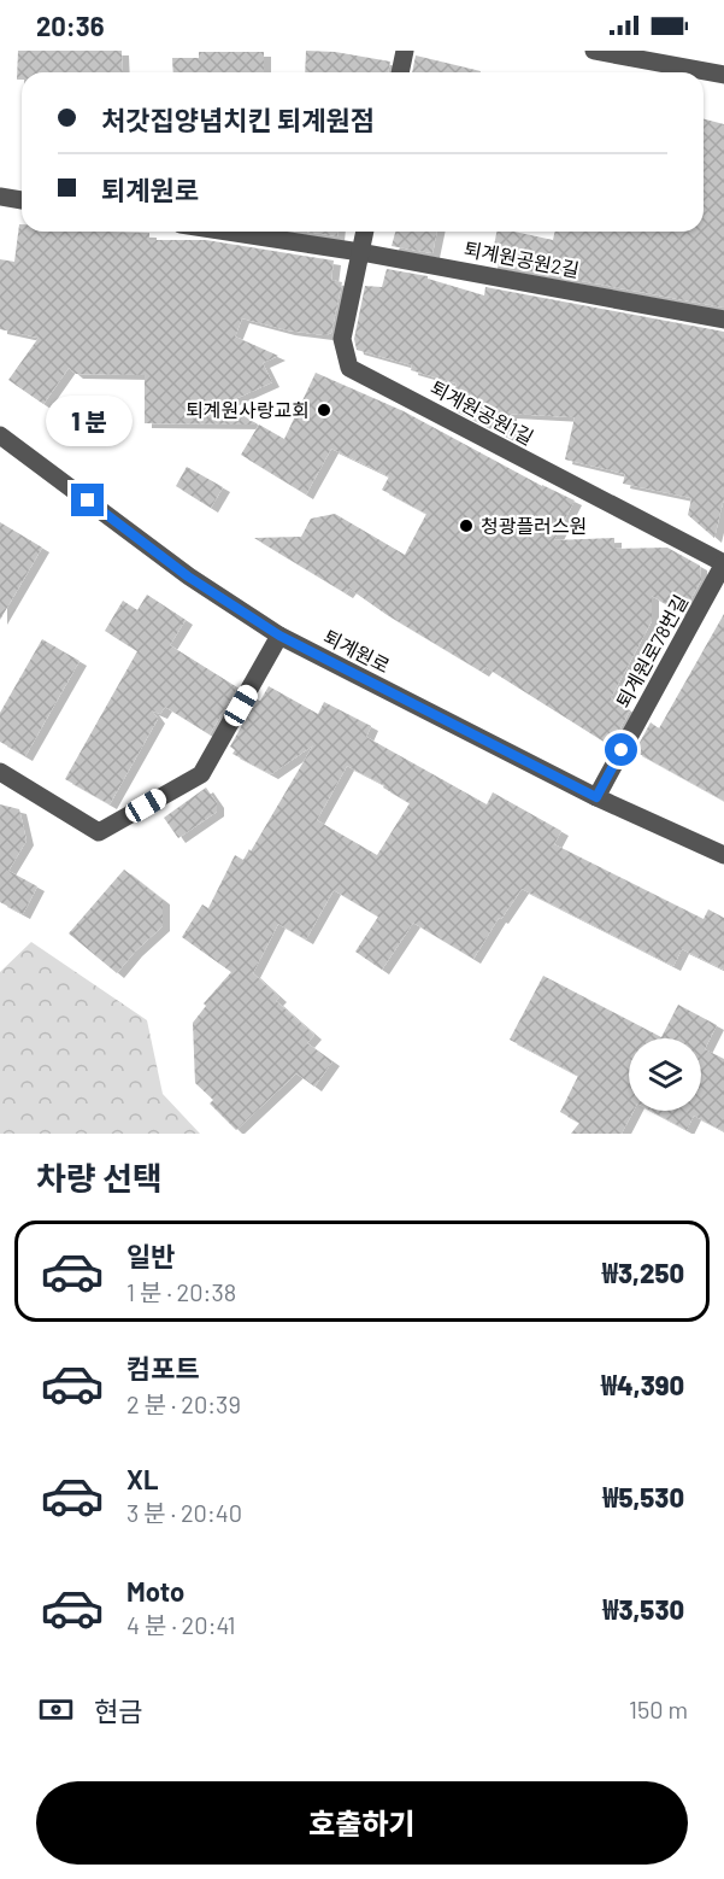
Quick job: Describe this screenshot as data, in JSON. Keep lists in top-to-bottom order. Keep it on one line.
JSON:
{"streets":{"street":["퇴계원공원2길","퇴계원공원1길","퇴계원로","퇴계원로78번길"]},"crossings":[["퇴계원공원2길","퇴계원공원1길"],["퇴계원공원1길","퇴계원로78번길"],["퇴계원로","퇴계원로78번길"]],"places":["퇴계원사랑교회","청광플러스원"],"page":{"status":"20:36","banner":["처갓집양념치킨 퇴계원점","퇴계원로"],"bubble":"1 분","heading":"차량 선택","list":[{"name":"일반","note":"1 분 · 20:38","value":"₩3,250"},{"name":"컴포트","note":"2 분 · 20:39","value":"₩4,390"},{"name":"XL","note":"3 분 · 20:40","value":"₩5,530"},{"name":"Moto","note":"4 분 · 20:41","value":"₩3,530"}],"pay":["현금","150 m"],"buttons":"호출하기"}}
